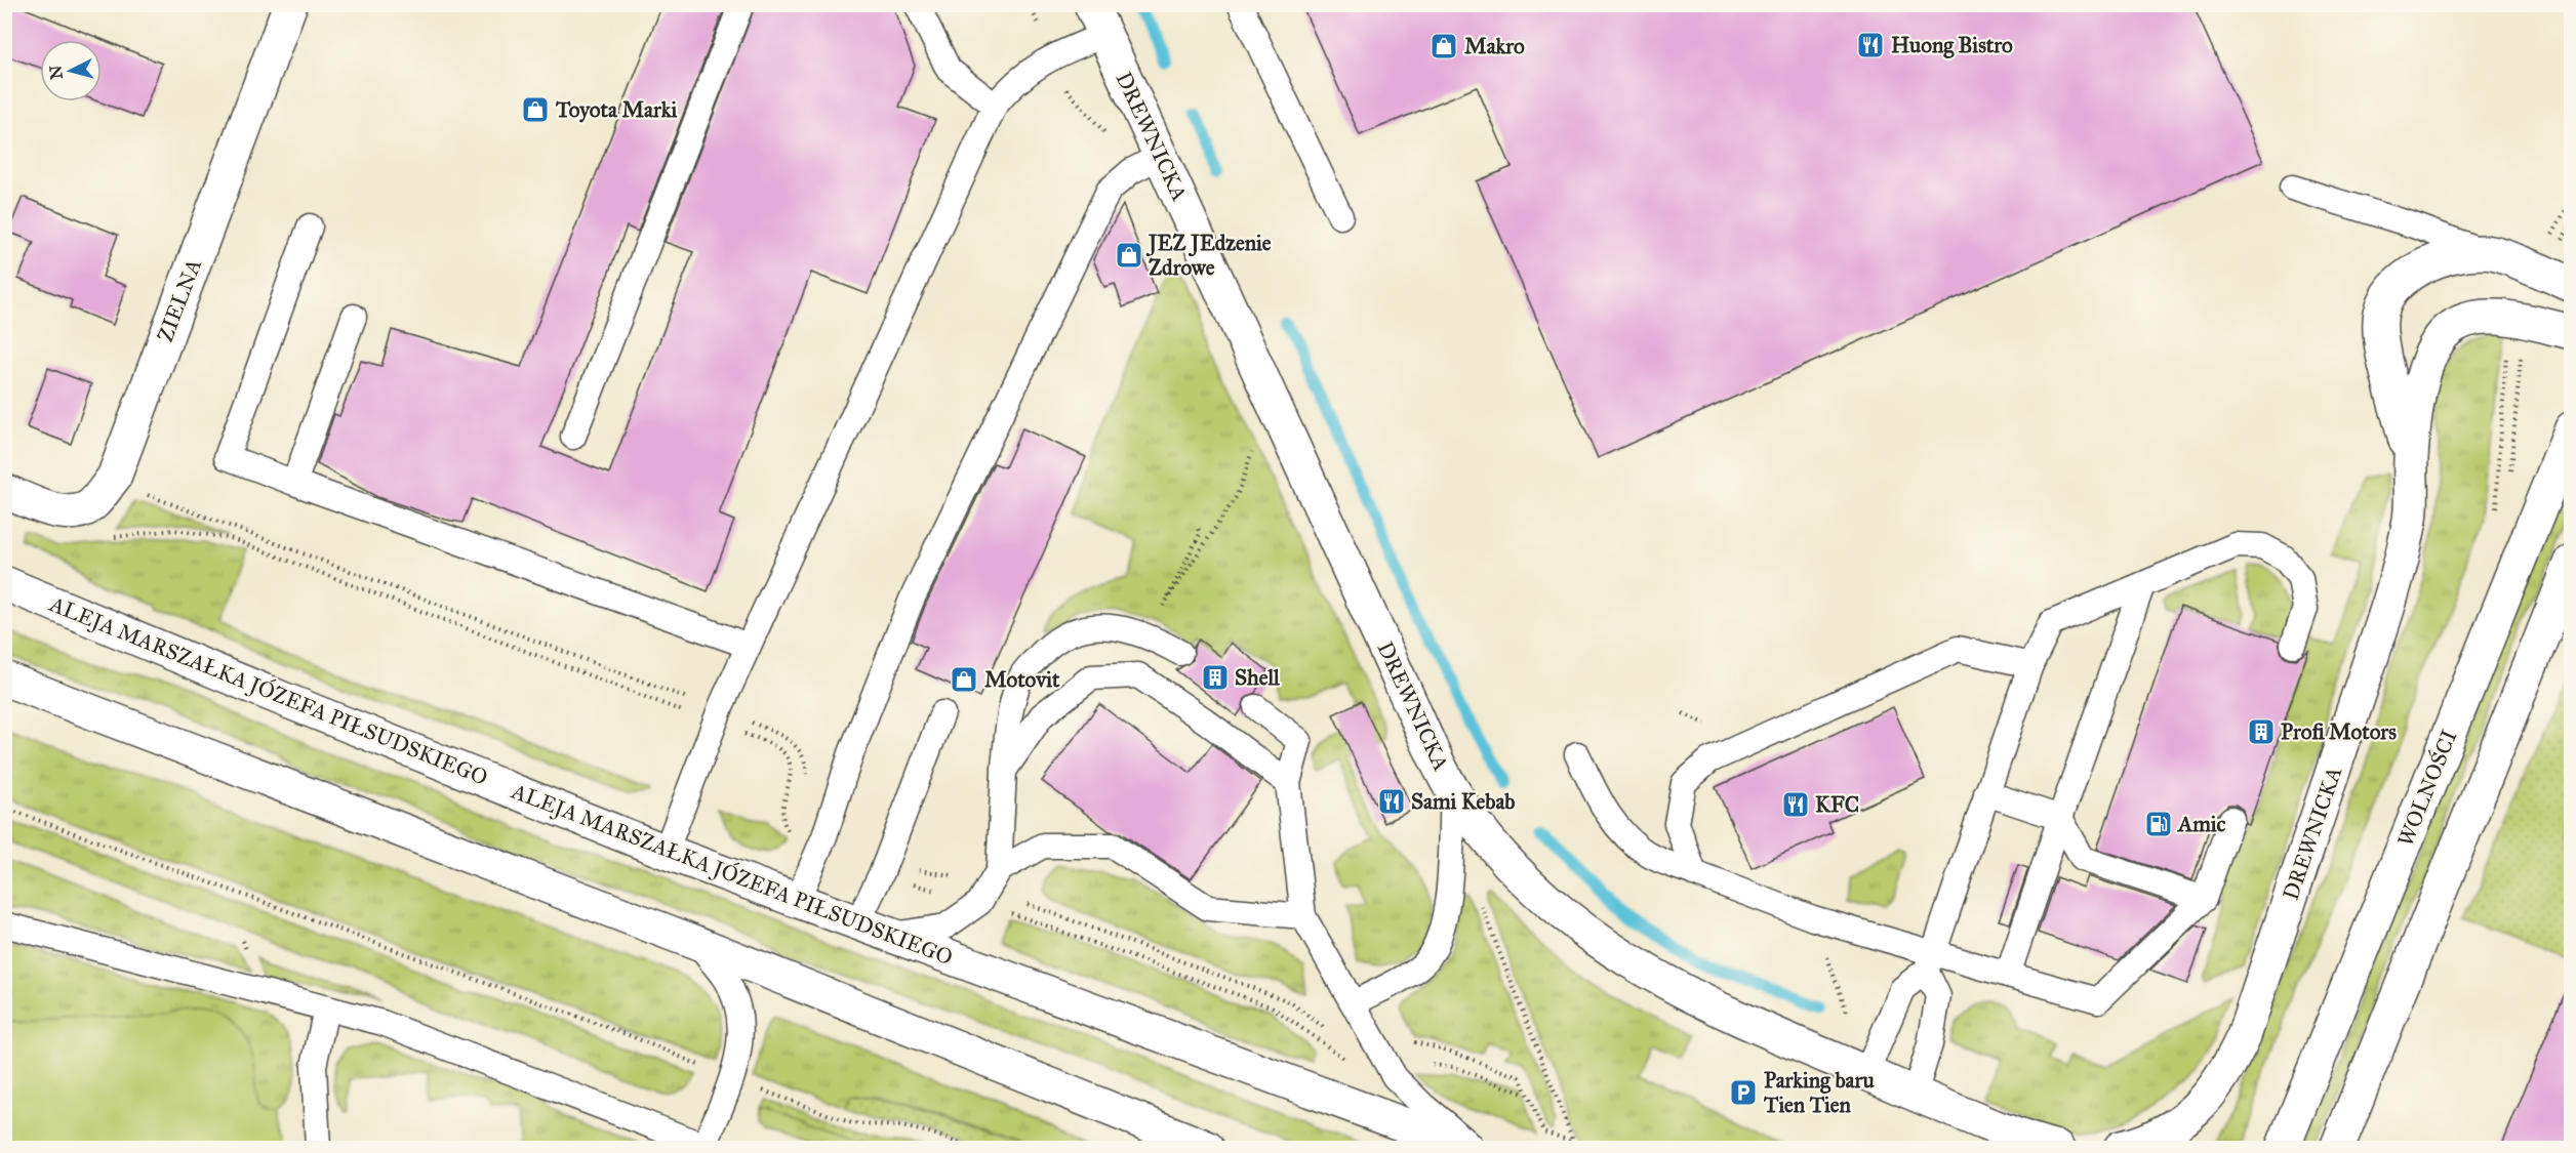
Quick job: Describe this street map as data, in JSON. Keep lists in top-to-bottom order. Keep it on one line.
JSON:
{"streets":{"street":["DREWNICKA","ZIELNA","ALEJA MARSZAŁKA JÓZEFA PIŁSUDSKIEGO","WOLNOŚCI"]},"places":{"restaurant":["Huong Bistro","Sami Kebab","KFC"],"shop":["Makro","Toyota Marki","JEZ JEdzenie Zdrowe","Motovit"],"building":["Shell","Profi Motors"],"fuel station":["Amic"],"parking":["Parking baru Tien Tien"]},"north":"left"}
